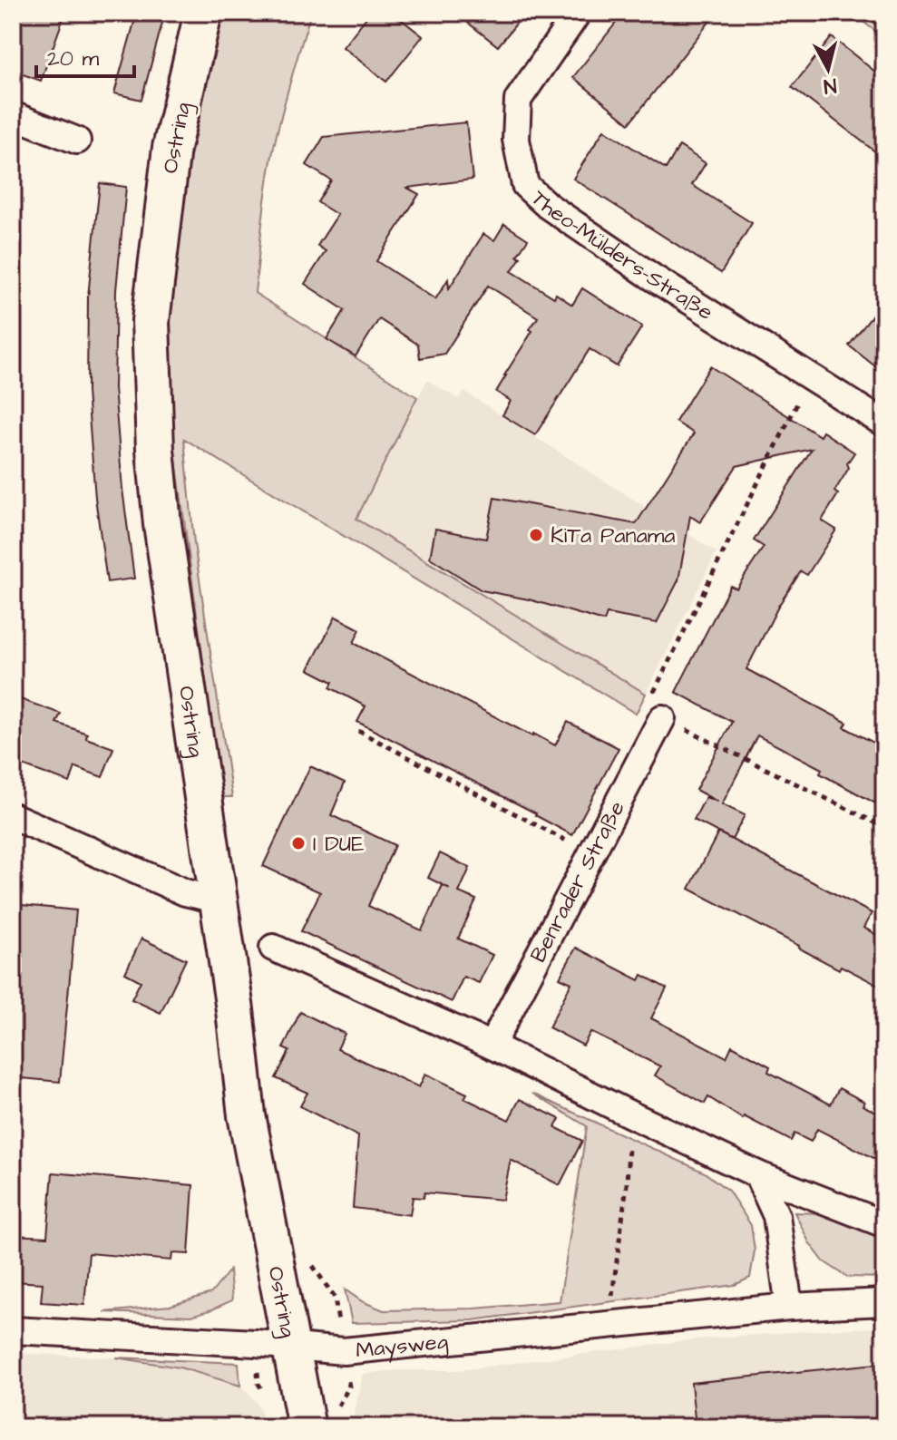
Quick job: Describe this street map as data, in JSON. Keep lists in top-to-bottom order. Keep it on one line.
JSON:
{"streets":{"main road":["Ostring"],"street":["Theo-Mülders-Straße","Benrader Straße","Maysweg"]},"crossings":[["Ostring","Maysweg"]],"places":["KiTa Panama","I DUE"],"scale_bar":"20 m","north":"bottom"}
